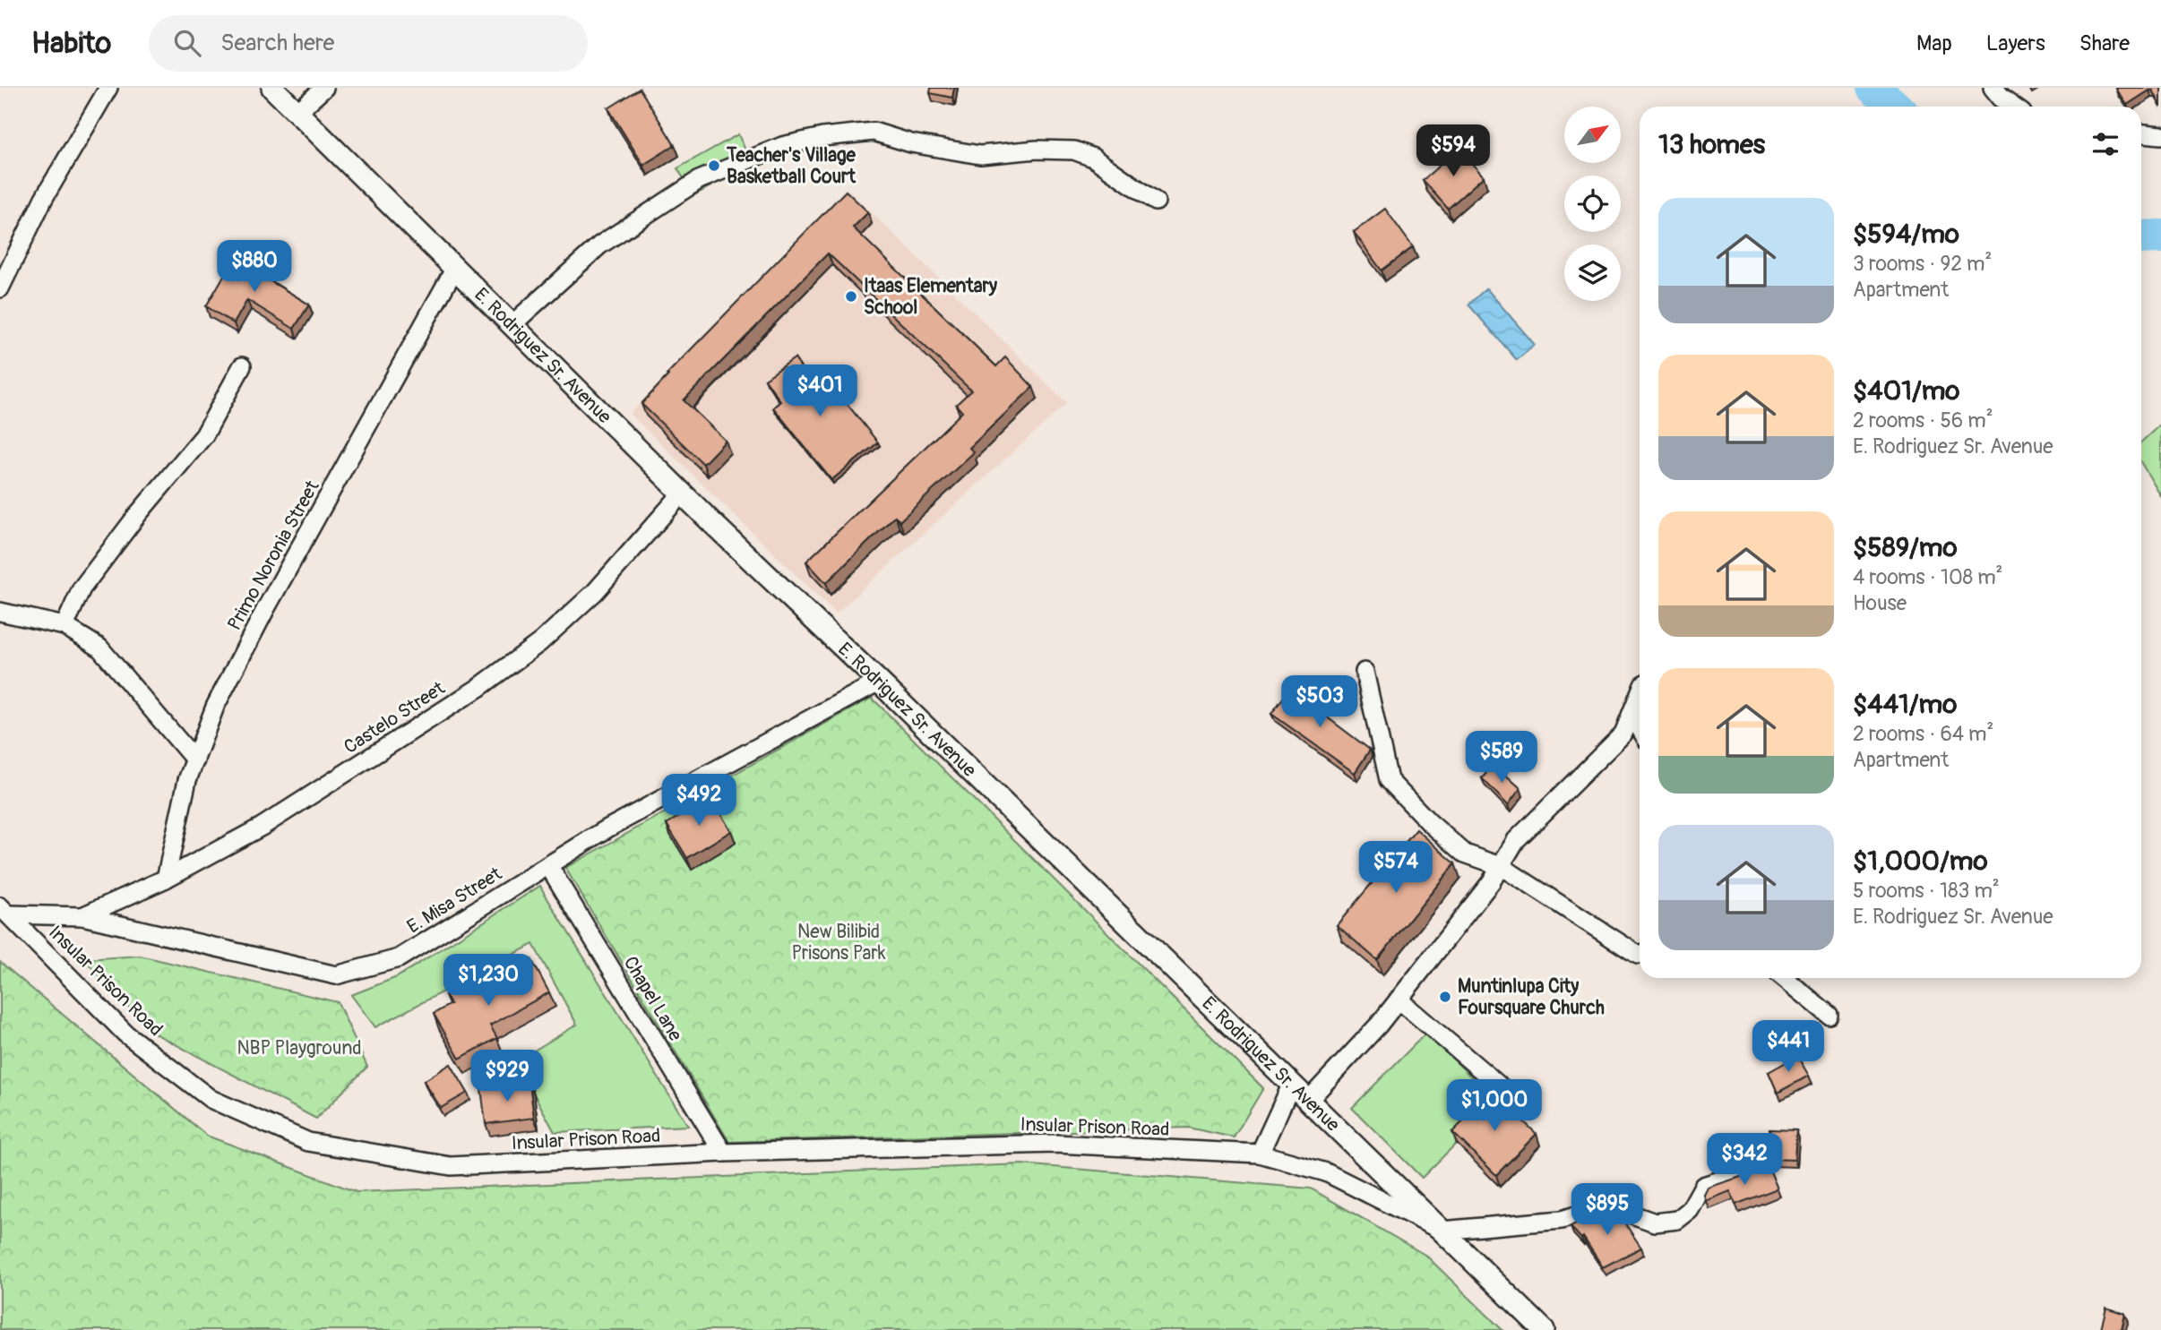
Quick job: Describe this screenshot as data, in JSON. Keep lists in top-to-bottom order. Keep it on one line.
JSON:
{"streets":{"street":["E. Rodriguez Sr. Avenue","Primo Noronia Street","Castelo Street","E. Misa Street","Insular Prison Road","Chapel Lane"]},"crossings":[["E. Rodriguez Sr. Avenue","Primo Noronia Street"],["E. Rodriguez Sr. Avenue","Castelo Street"],["E. Rodriguez Sr. Avenue","E. Misa Street"],["E. Rodriguez Sr. Avenue","Insular Prison Road"],["Primo Noronia Street","Castelo Street"],["Castelo Street","E. Misa Street"],["E. Misa Street","Insular Prison Road"],["E. Misa Street","Chapel Lane"],["Insular Prison Road","Chapel Lane"]],"parks":["New Bilibid Prisons Park","NBP Playground"],"places":["Teacher's Village Basketball Court","Itaas Elementary School","Muntinlupa City Foursquare Church"],"north":"top right","page":{"header":"Habito","search":"Search here","nav":["Map","Layers","Share"],"heading":"13 homes","price":["$594","$880","$401","$503","$589","$492","$574","$1,230","$441","$929","$1,000","$342","$895"],"list":[{"name":"$594/mo","note":"3 rooms · 92 m² · Apartment"},{"name":"$401/mo","note":"2 rooms · 56 m² · E. Rodriguez Sr. Avenue"},{"name":"$589/mo","note":"4 rooms · 108 m² · House"},{"name":"$441/mo","note":"2 rooms · 64 m² · Apartment"},{"name":"$1,000/mo","note":"5 rooms · 183 m² · E. Rodriguez Sr. Avenue"}]}}
